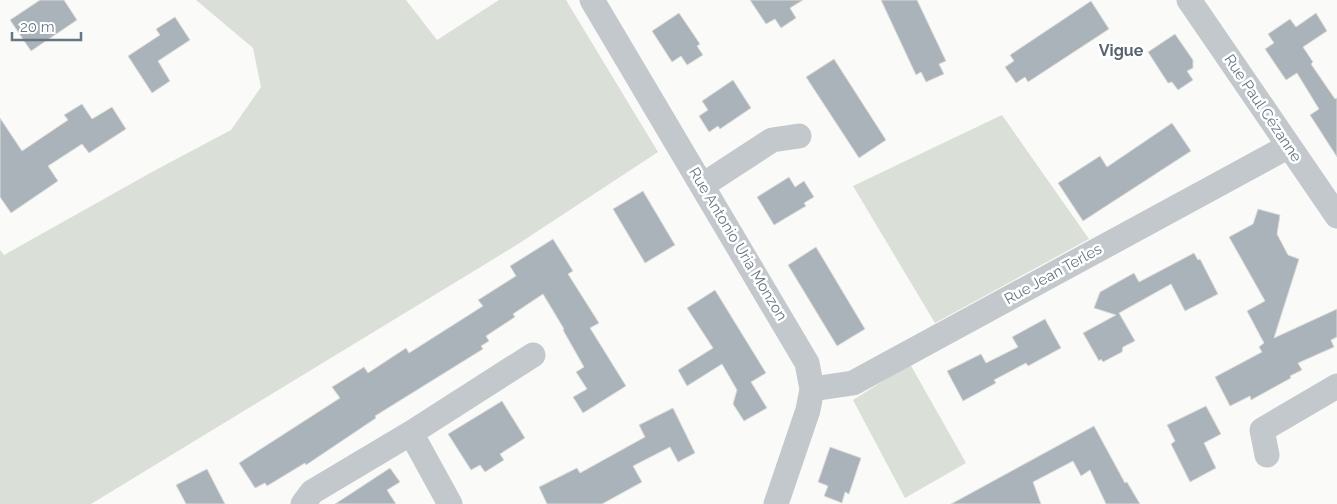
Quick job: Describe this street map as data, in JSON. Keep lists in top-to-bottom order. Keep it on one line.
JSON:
{"streets":{"street":["Rue Paul Cézanne","Rue Antonio Uria Monzon","Rue Jean Terles"]},"crossings":[["Rue Paul Cézanne","Rue Jean Terles"],["Rue Antonio Uria Monzon","Rue Jean Terles"]],"districts":["Vigue"],"scale_bar":"20 m"}
